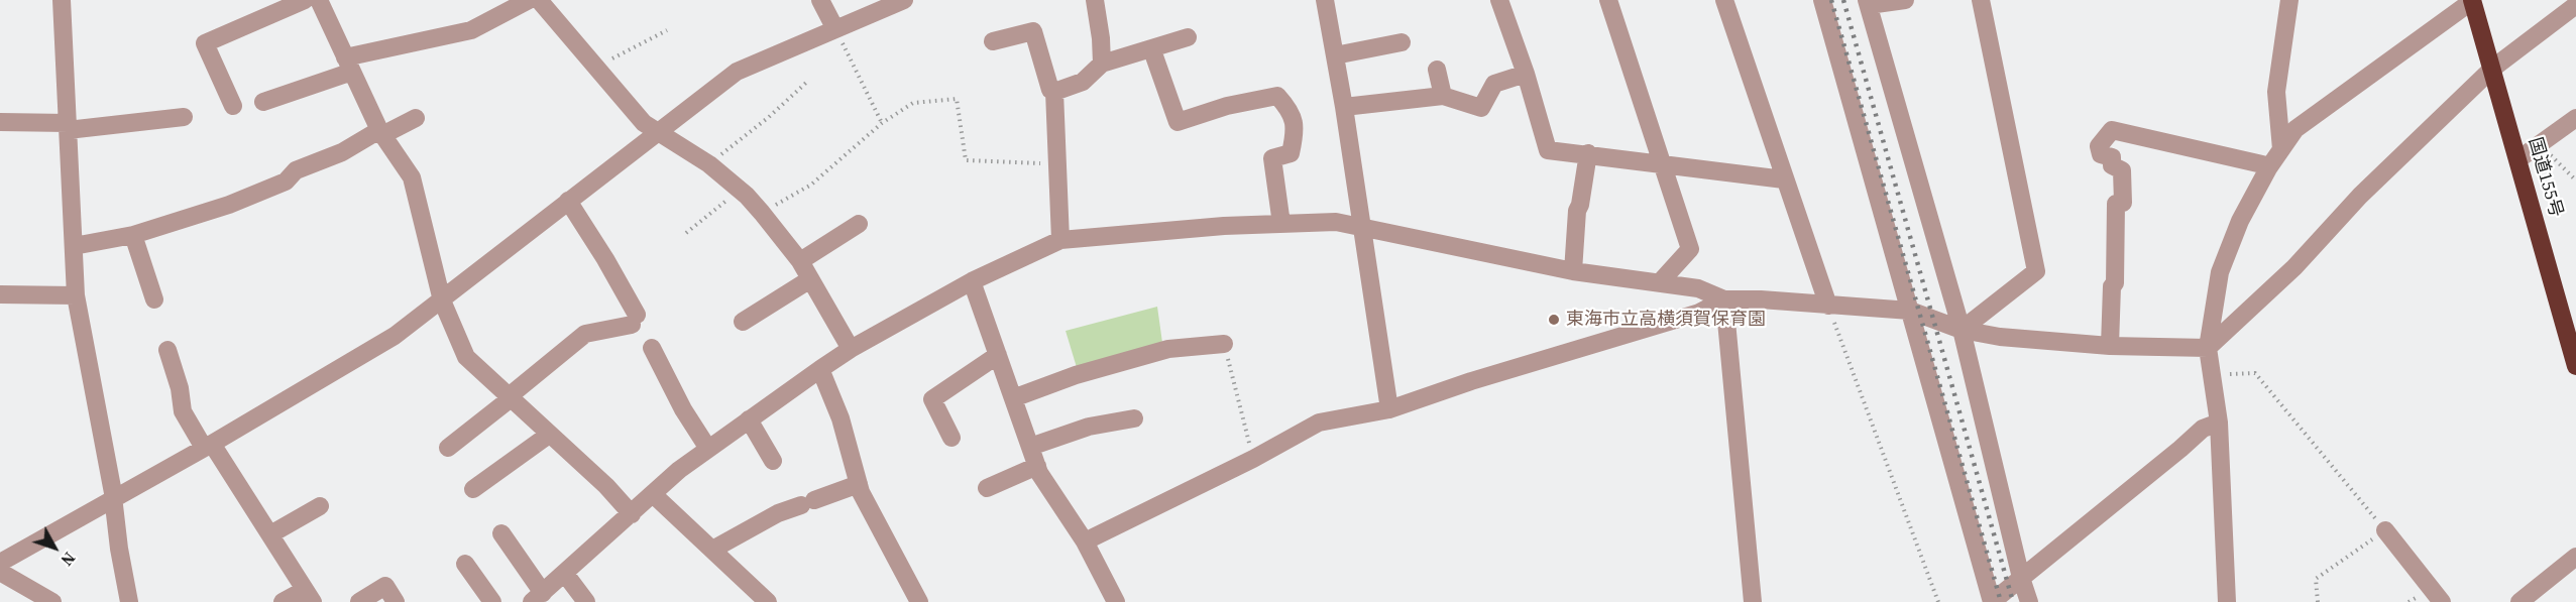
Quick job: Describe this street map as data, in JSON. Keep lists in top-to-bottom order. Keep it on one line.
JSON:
{"streets":{"highway":["国道155号"]},"places":["東海市立高横須賀保育園"],"north":"bottom right"}
